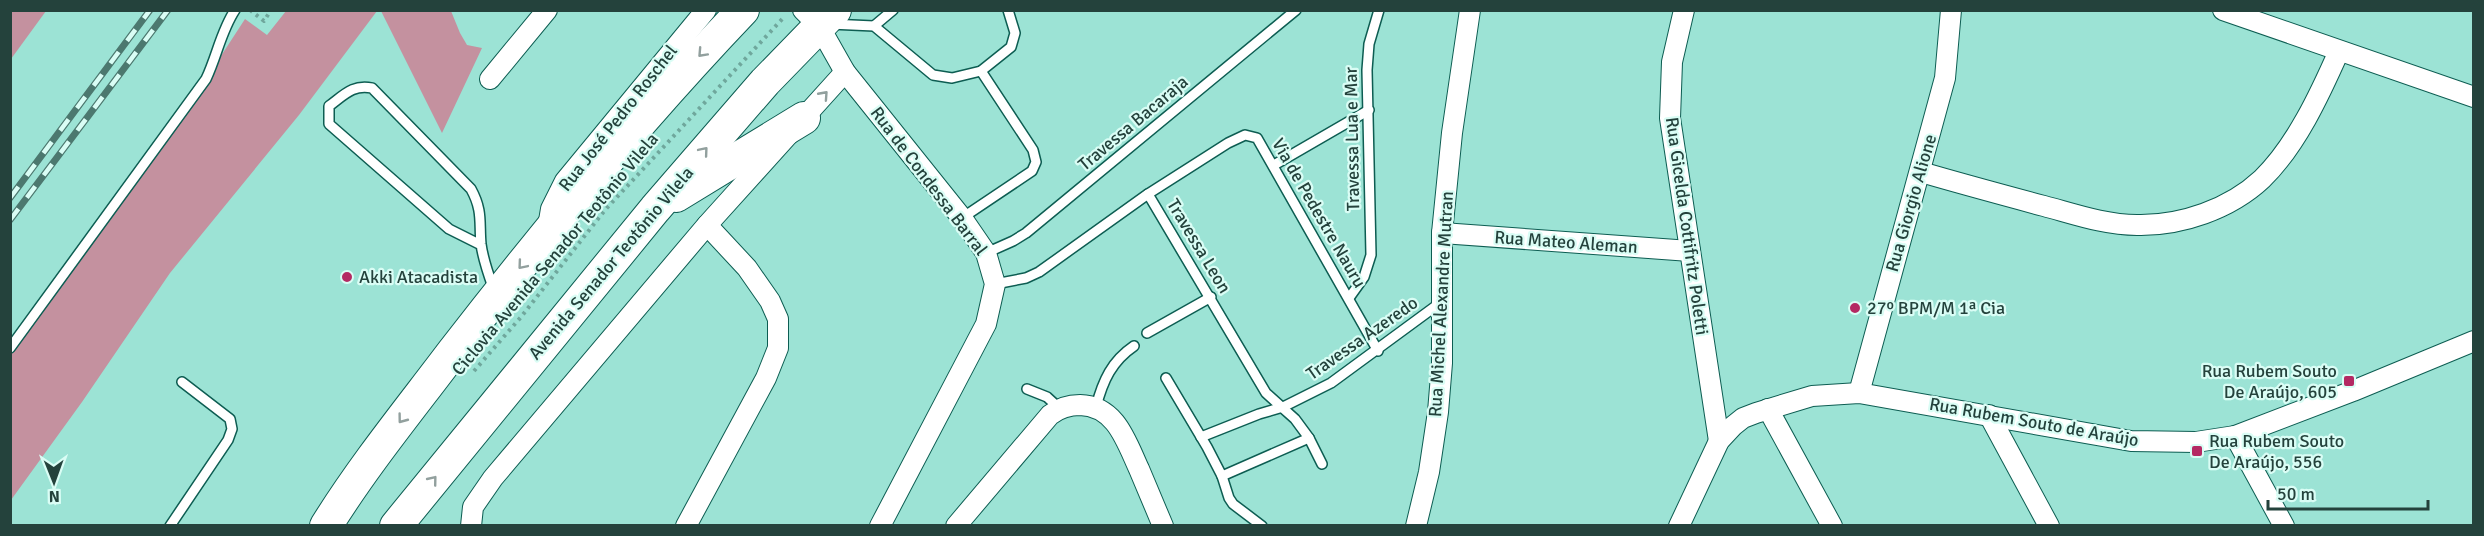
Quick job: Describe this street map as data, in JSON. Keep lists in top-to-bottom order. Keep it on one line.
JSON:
{"streets":{"main road":["Avenida Senador Teotônio Vilela"],"street":["Rua José Pedro Roschel","Rua de Condessa Barral","Rua Giorgio Alione","Rua Gicelda Cottifritz Poletti","Rua Mateo Aleman","Rua Michel Alexandre Mutran","Rua Rubem Souto de Araújo"],"lane":["Travessa Bacaraja","Travessa Lua e Mar","Via de Pedestre Nauru","Travessa Leon","Travessa Azeredo"],"path":["Ciclovia Avenida Senador Teotônio Vilela"]},"crossings":[["Travessa Bacaraja","Rua de Condessa Barral"],["Travessa Lua e Mar","Via de Pedestre Nauru"],["Rua de Condessa Barral","Travessa Leon"],["Rua de Condessa Barral","Avenida Senador Teotônio Vilela"],["Rua Giorgio Alione","Rua Rubem Souto de Araújo"],["Via de Pedestre Nauru","Travessa Leon"],["Via de Pedestre Nauru","Travessa Azeredo"],["Rua Gicelda Cottifritz Poletti","Rua Mateo Aleman"],["Rua Gicelda Cottifritz Poletti","Rua Rubem Souto de Araújo"],["Rua Mateo Aleman","Rua Michel Alexandre Mutran"],["Travessa Leon","Travessa Azeredo"],["Rua Michel Alexandre Mutran","Travessa Azeredo"]],"places":{"other":["Akki Atacadista","27º BPM/M 1ª Cia"],"transit":["Rua Rubem Souto De Araújo, 605","Rua Rubem Souto De Araújo, 556"]},"scale_bar":"50 m","north":"bottom"}
